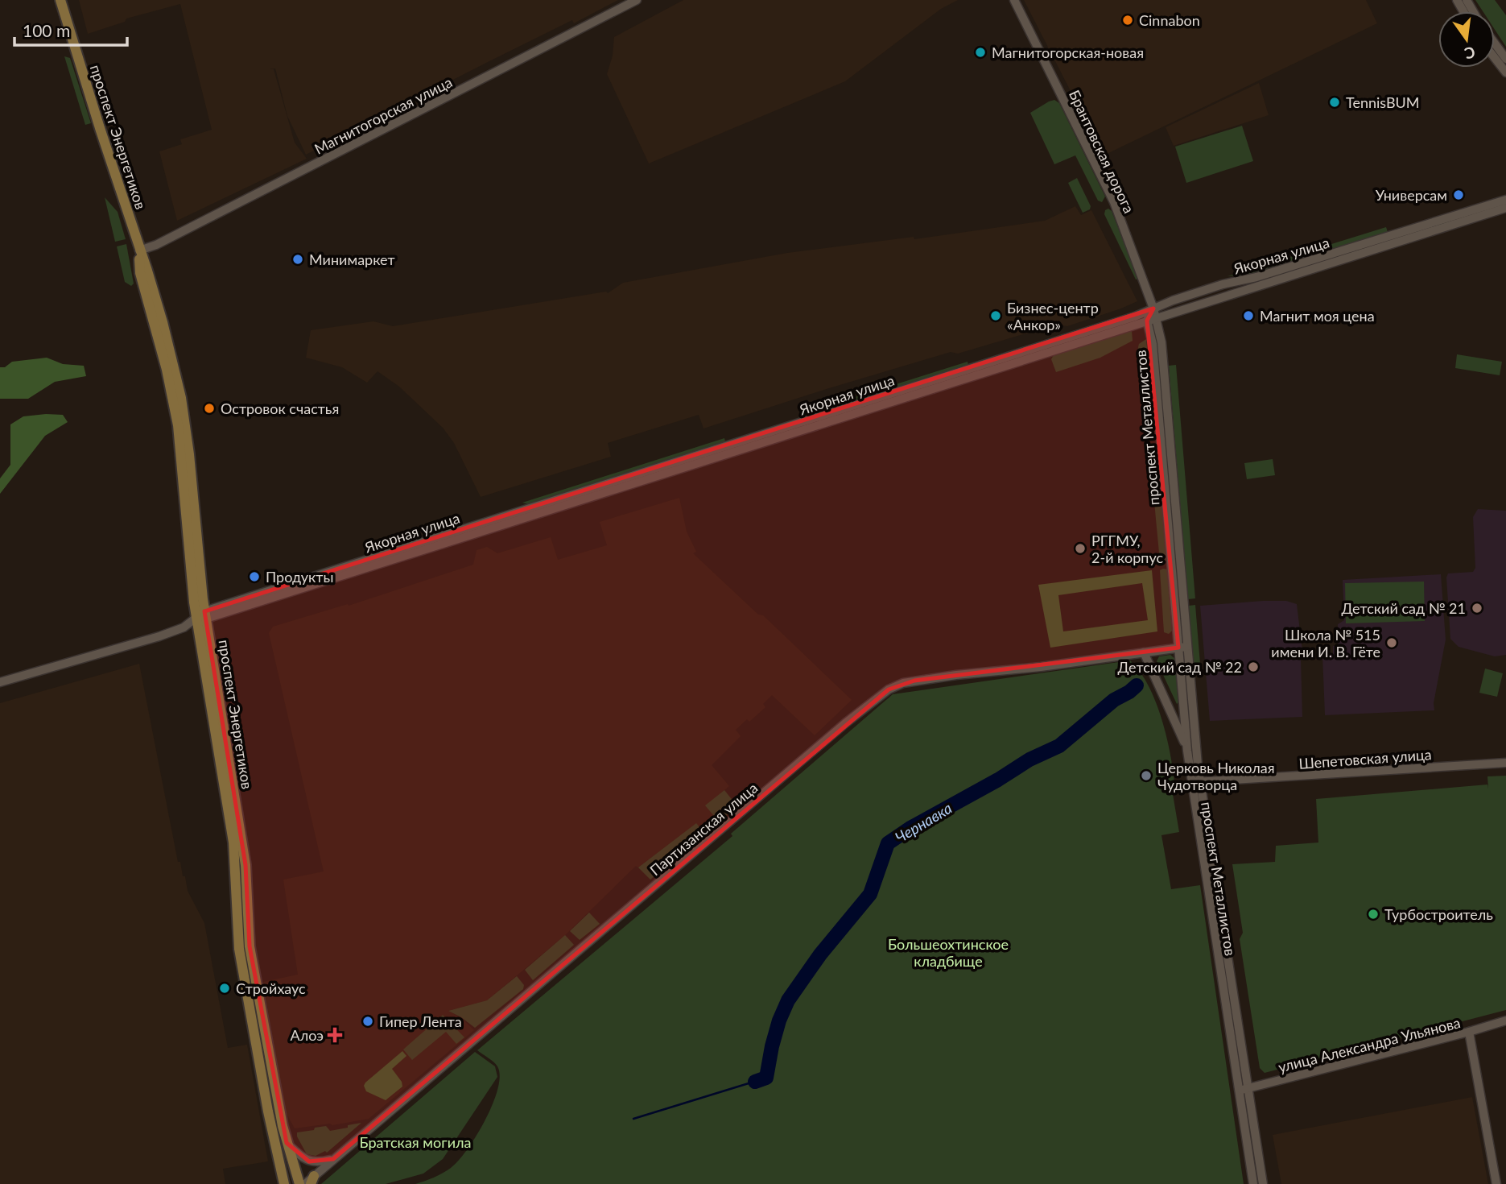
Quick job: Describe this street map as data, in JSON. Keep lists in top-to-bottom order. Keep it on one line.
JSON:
{"streets":{"main road":["проспект Энергетиков"],"street":["Магнитогорская улица","Брантовская дорога","Якорная улица","проспект Металлистов","Шепетовская улица","Партизанская улица","улица Александра Ульянова"]},"crossings":[["Магнитогорская улица","проспект Энергетиков"],["проспект Энергетиков","Якорная улица"],["Брантовская дорога","Якорная улица"],["Брантовская дорога","проспект Металлистов"],["Якорная улица","проспект Металлистов"],["проспект Металлистов","Шепетовская улица"],["проспект Металлистов","Партизанская улица"],["проспект Металлистов","улица Александра Ульянова"]],"water":["Чернавка"],"parks":["Большеохтинское кладбище","Братская могила"],"places":{"other":["Cinnabon","Магнитогорская-новая","TennisBUM","Универсам","Минимаркет","Бизнес-центр «Анкор»","Магнит моя цена","Островок счастья","РГГМУ, 2-й корпус","Продукты","Детский сад № 21","Школа № 515 имени И. В. Гёте","Детский сад № 22","Церковь Николая Чудотворца","Турбостроитель","Стройхаус","Гипер Лента"],"health":["Алоэ"]},"scale_bar":"100 m","north":"bottom"}
